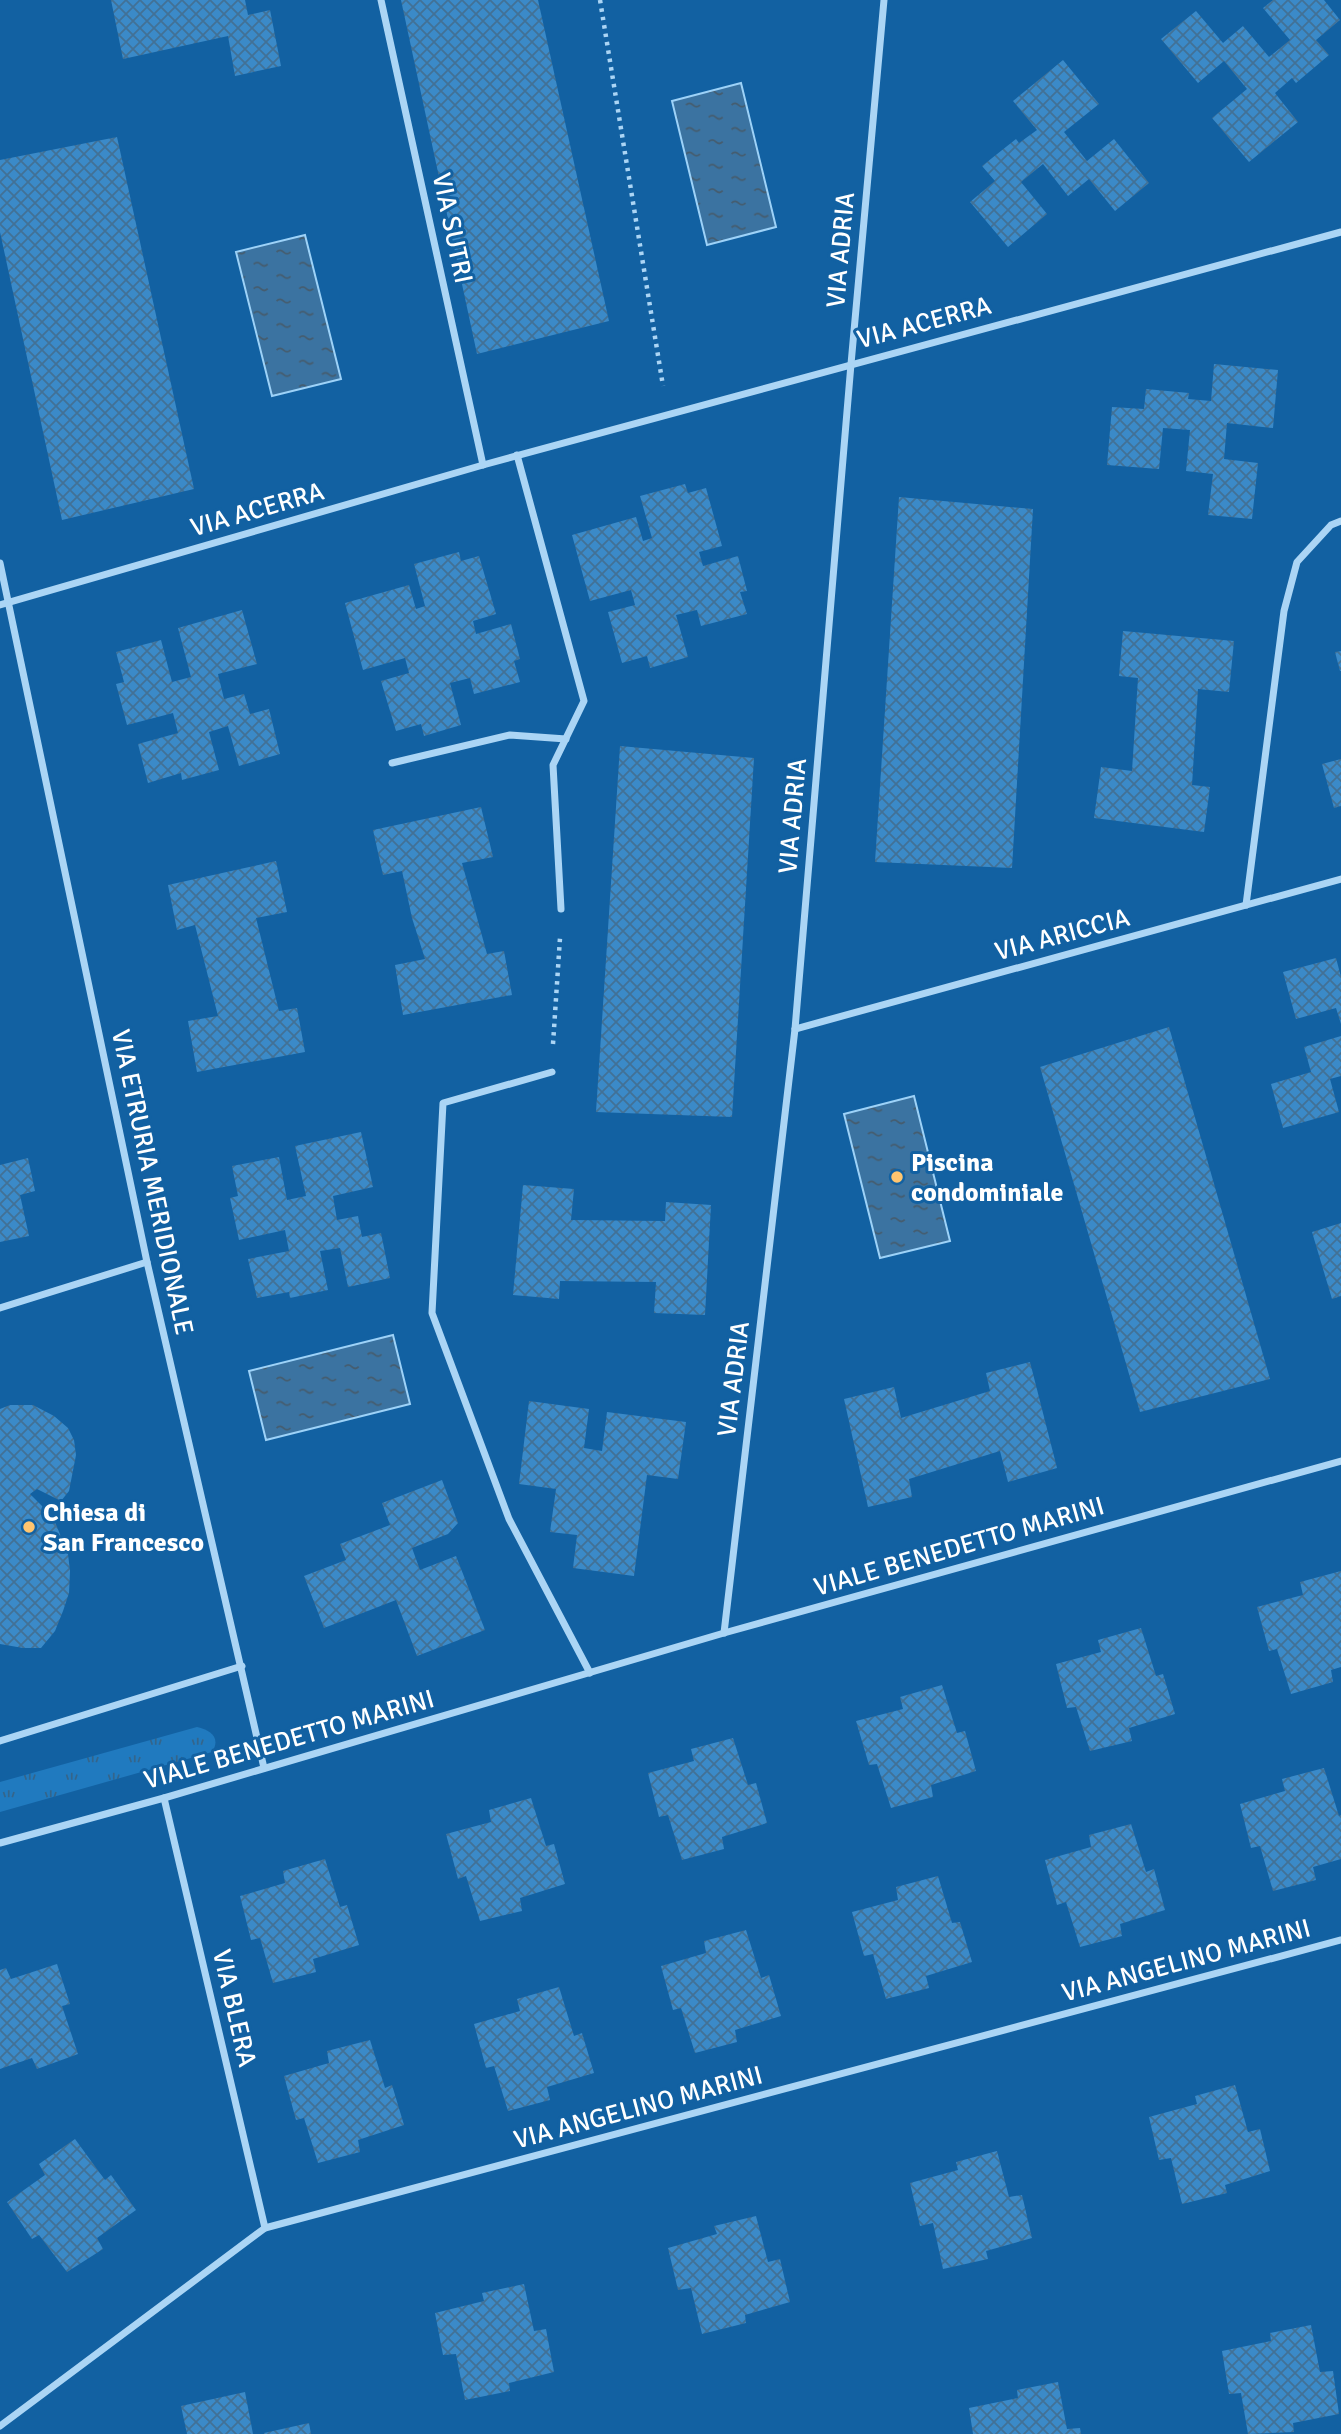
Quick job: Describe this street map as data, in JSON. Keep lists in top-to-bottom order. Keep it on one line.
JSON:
{"streets":{"street":["VIA SUTRI","VIA ADRIA","VIA ACERRA","VIA ARICCIA","VIA ETRURIA MERIDIONALE","VIALE BENEDETTO MARINI","VIA ANGELINO MARINI","VIA BLERA"]},"crossings":[["VIA SUTRI","VIA ACERRA"],["VIA ADRIA","VIA ACERRA"],["VIA ADRIA","VIA ARICCIA"],["VIA ADRIA","VIALE BENEDETTO MARINI"],["VIA ACERRA","VIA ETRURIA MERIDIONALE"],["VIA ETRURIA MERIDIONALE","VIALE BENEDETTO MARINI"],["VIALE BENEDETTO MARINI","VIA BLERA"],["VIA ANGELINO MARINI","VIA BLERA"]],"places":["Piscina condominiale","Chiesa di San Francesco"]}
